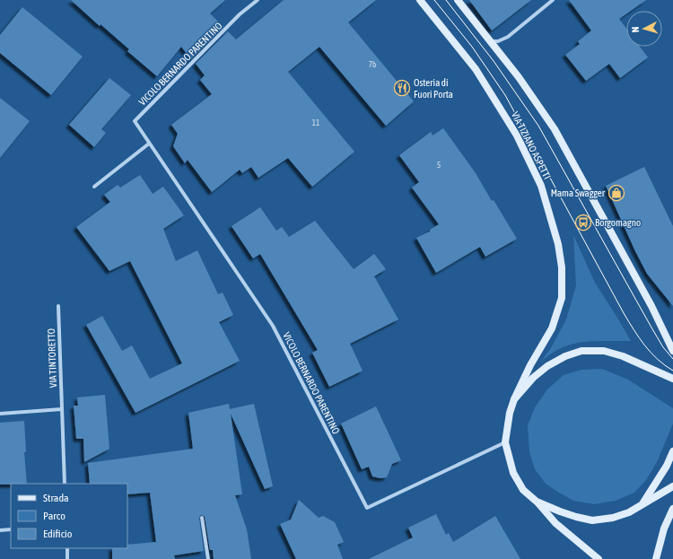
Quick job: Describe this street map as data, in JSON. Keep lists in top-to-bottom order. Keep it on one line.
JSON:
{"streets":{"street":["VICOLO BERNARDO PARENTINO","VIA TIZIANO ASPETTI","VIA TINTORETTO"]},"crossings":[["VICOLO BERNARDO PARENTINO","VIA TIZIANO ASPETTI"]],"places":{"restaurant":["Osteria di Fuori Porta"],"shop":["Mama Swagger"],"bus stop":["Borgomagno"]},"house_numbers":["7b","11","5"],"legend":["Strada","Parco","Edificio"],"north":"left"}
